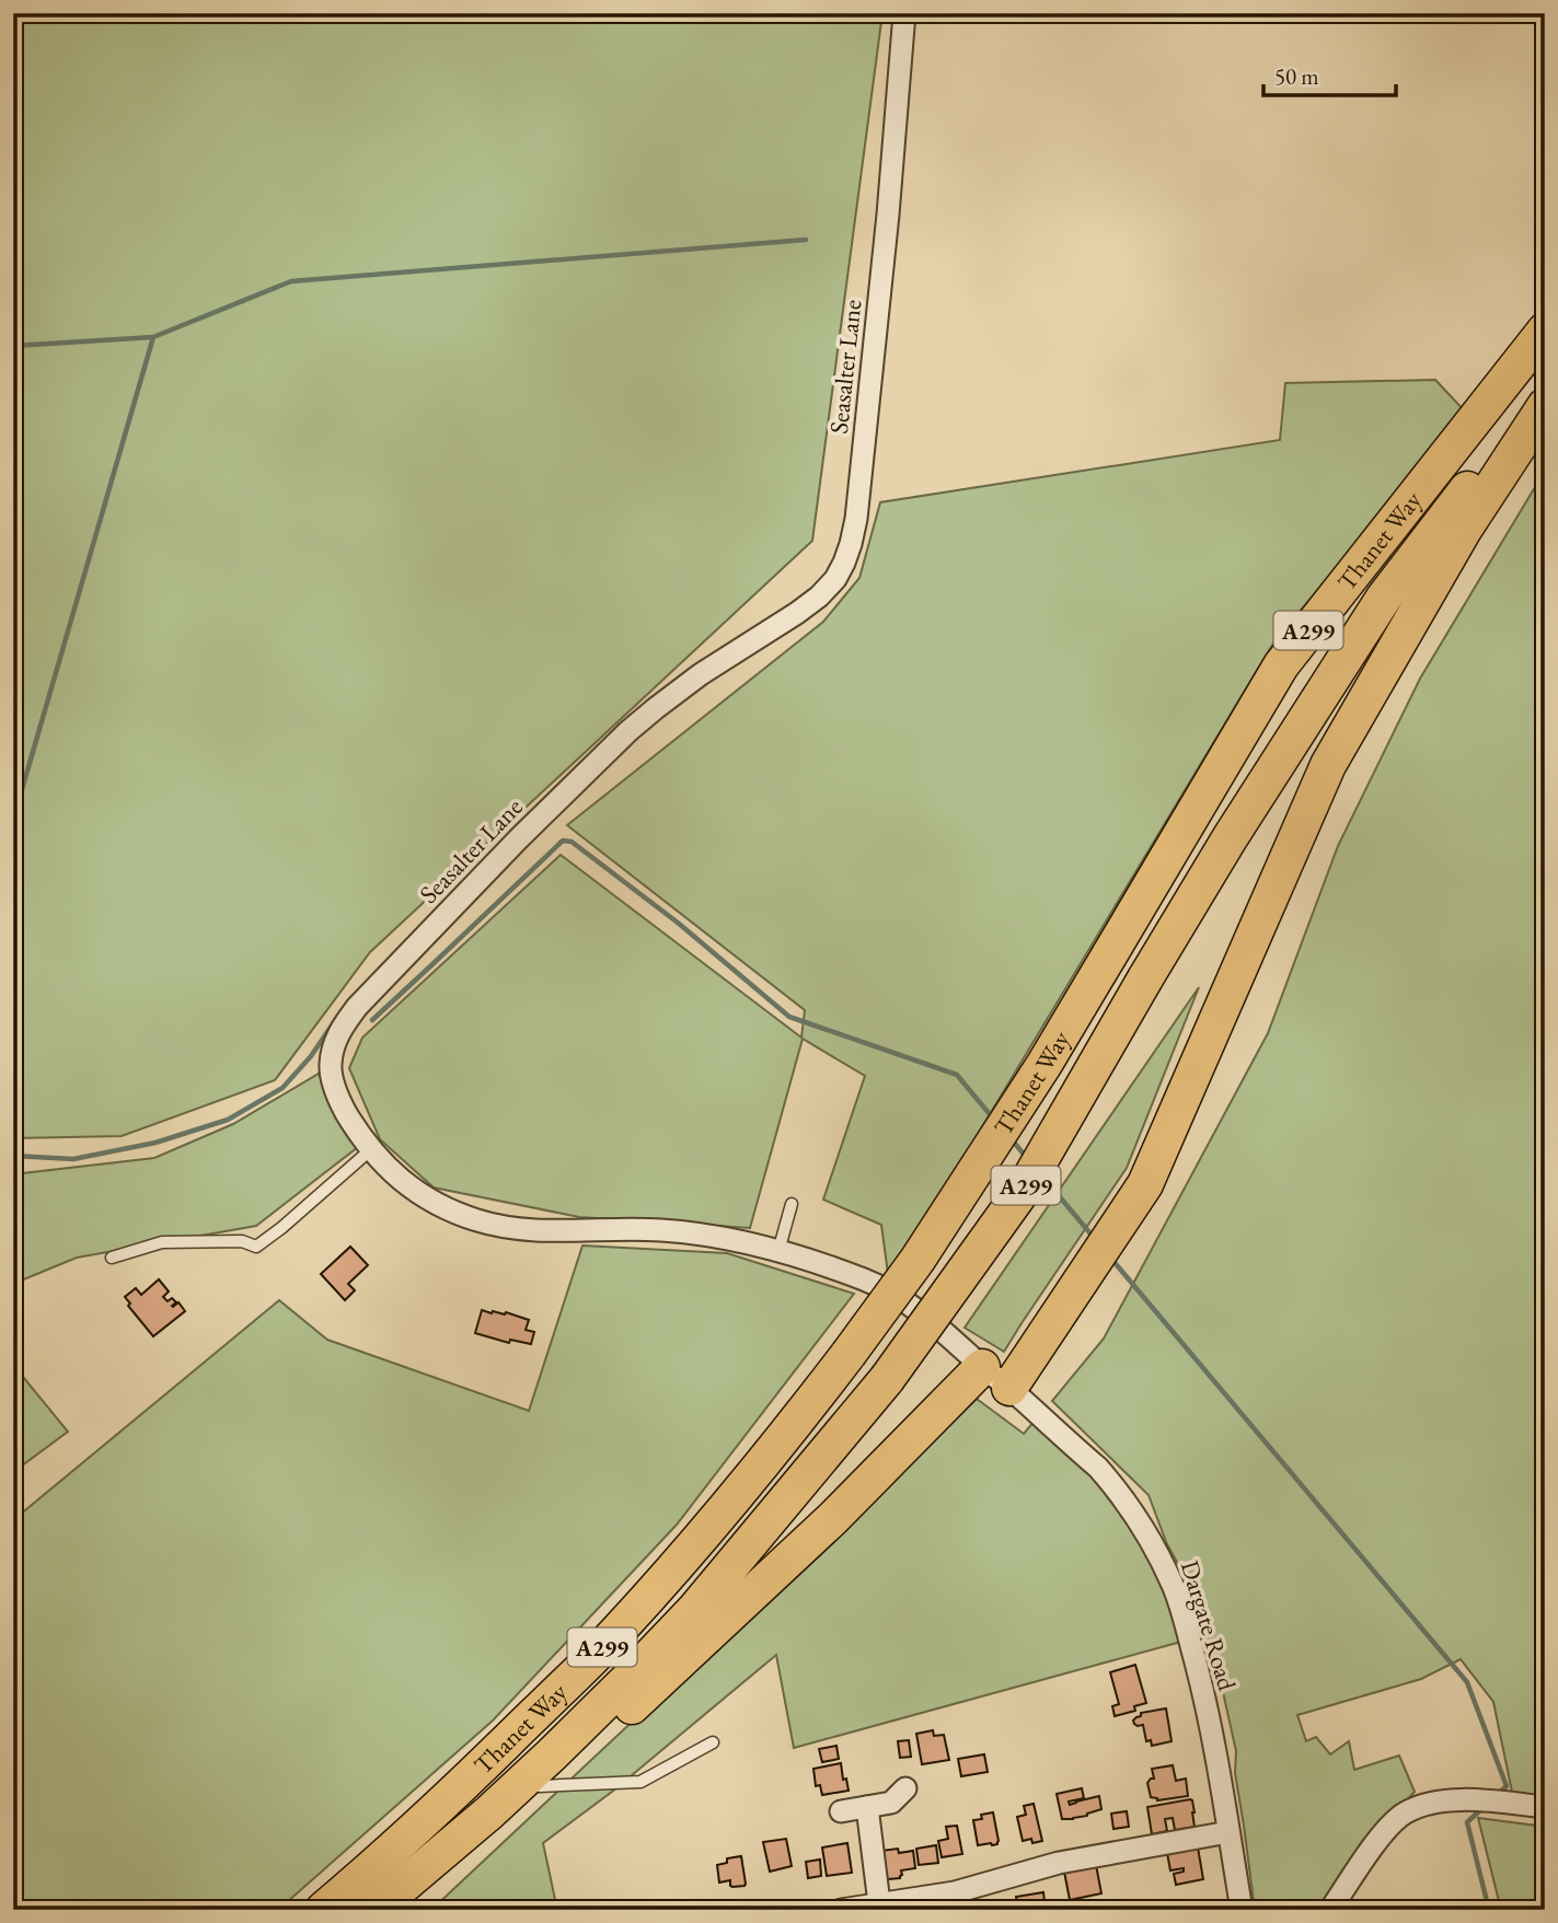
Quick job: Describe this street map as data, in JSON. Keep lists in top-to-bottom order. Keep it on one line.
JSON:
{"streets":{"highway":["Thanet Way","A299"],"street":["Seasalter Lane","Dargate Road"]},"crossings":[["Seasalter Lane","Dargate Road"]],"scale_bar":"50 m"}
